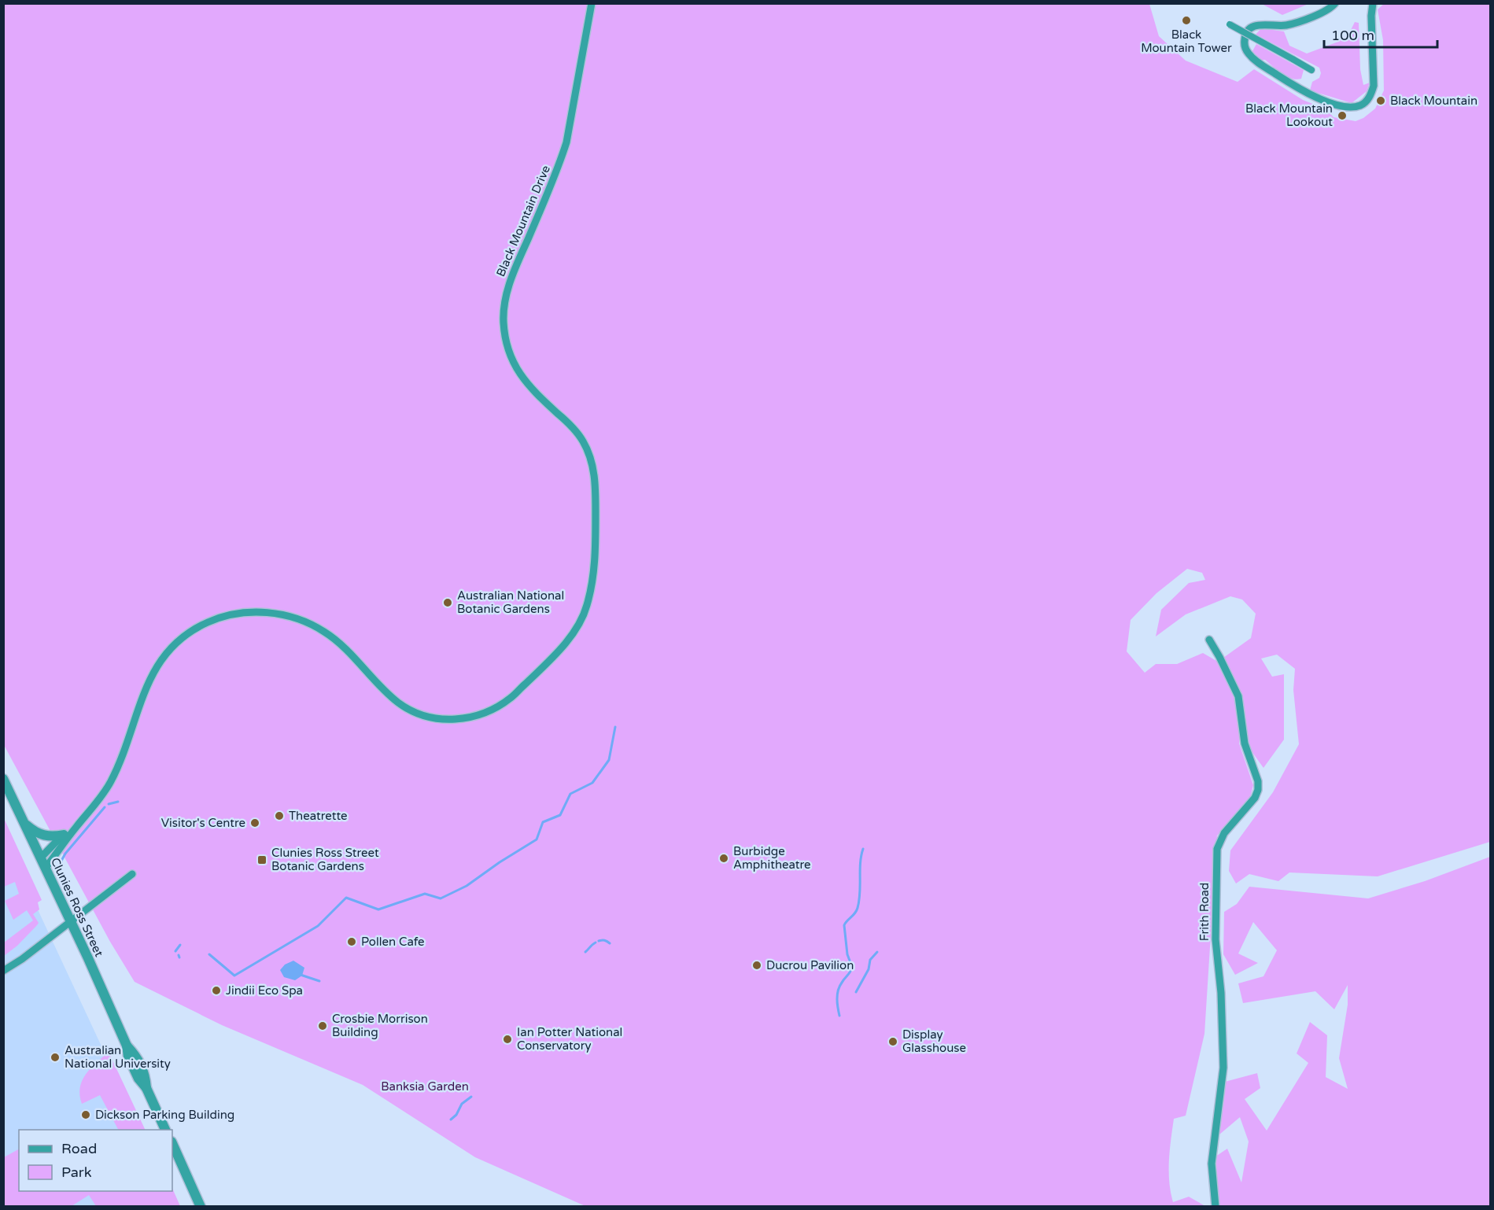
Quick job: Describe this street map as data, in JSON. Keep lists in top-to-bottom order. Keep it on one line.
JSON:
{"streets":{"street":["Black Mountain Drive","Clunies Ross Street","Frith Road"]},"crossings":[["Black Mountain Drive","Clunies Ross Street"]],"parks":["Banksia Garden"],"places":{"other":["Black Mountain Tower","Black Mountain","Black Mountain Lookout","Australian National Botanic Gardens","Theatrette","Visitor's Centre","Burbidge Amphitheatre","Pollen Cafe","Ducrou Pavilion","Jindii Eco Spa","Crosbie Morrison Building","Ian Potter National Conservatory","Display Glasshouse","Australian National University","Dickson Parking Building"],"transit":["Clunies Ross Street Botanic Gardens"]},"legend":["Road","Park"],"scale_bar":"100 m"}
